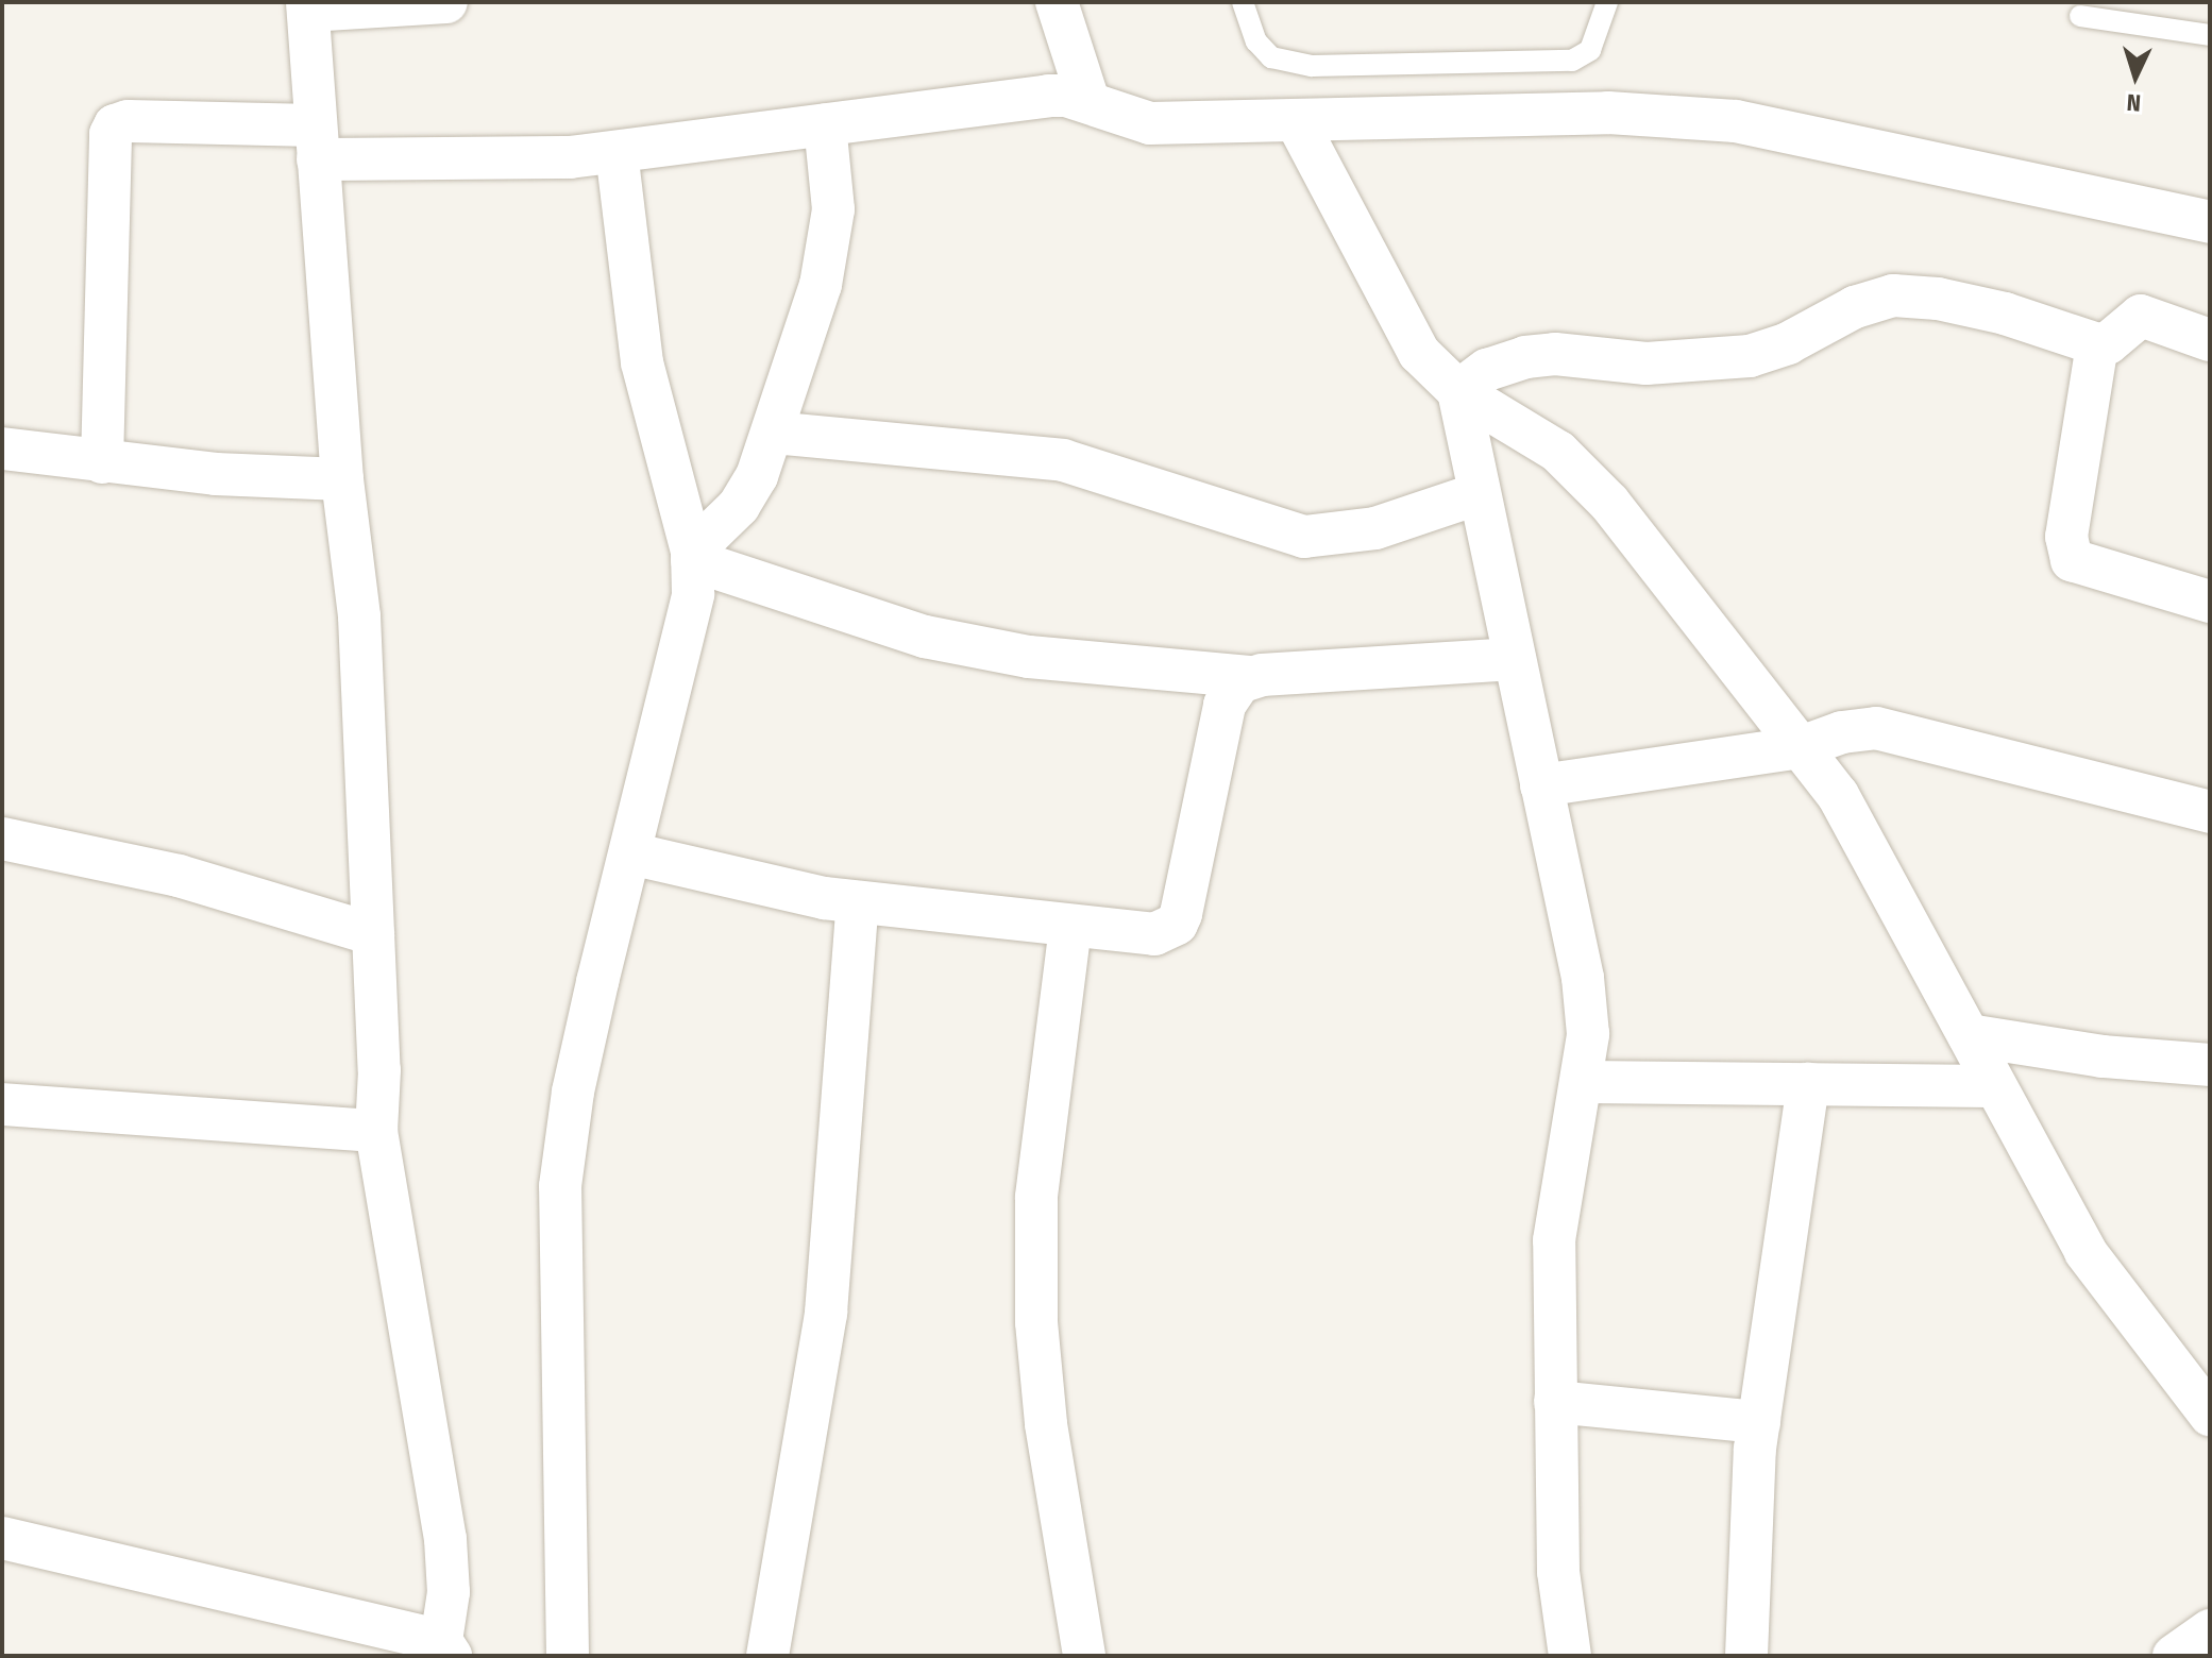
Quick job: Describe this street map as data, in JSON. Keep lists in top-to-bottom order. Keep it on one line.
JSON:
{"north":"bottom"}
